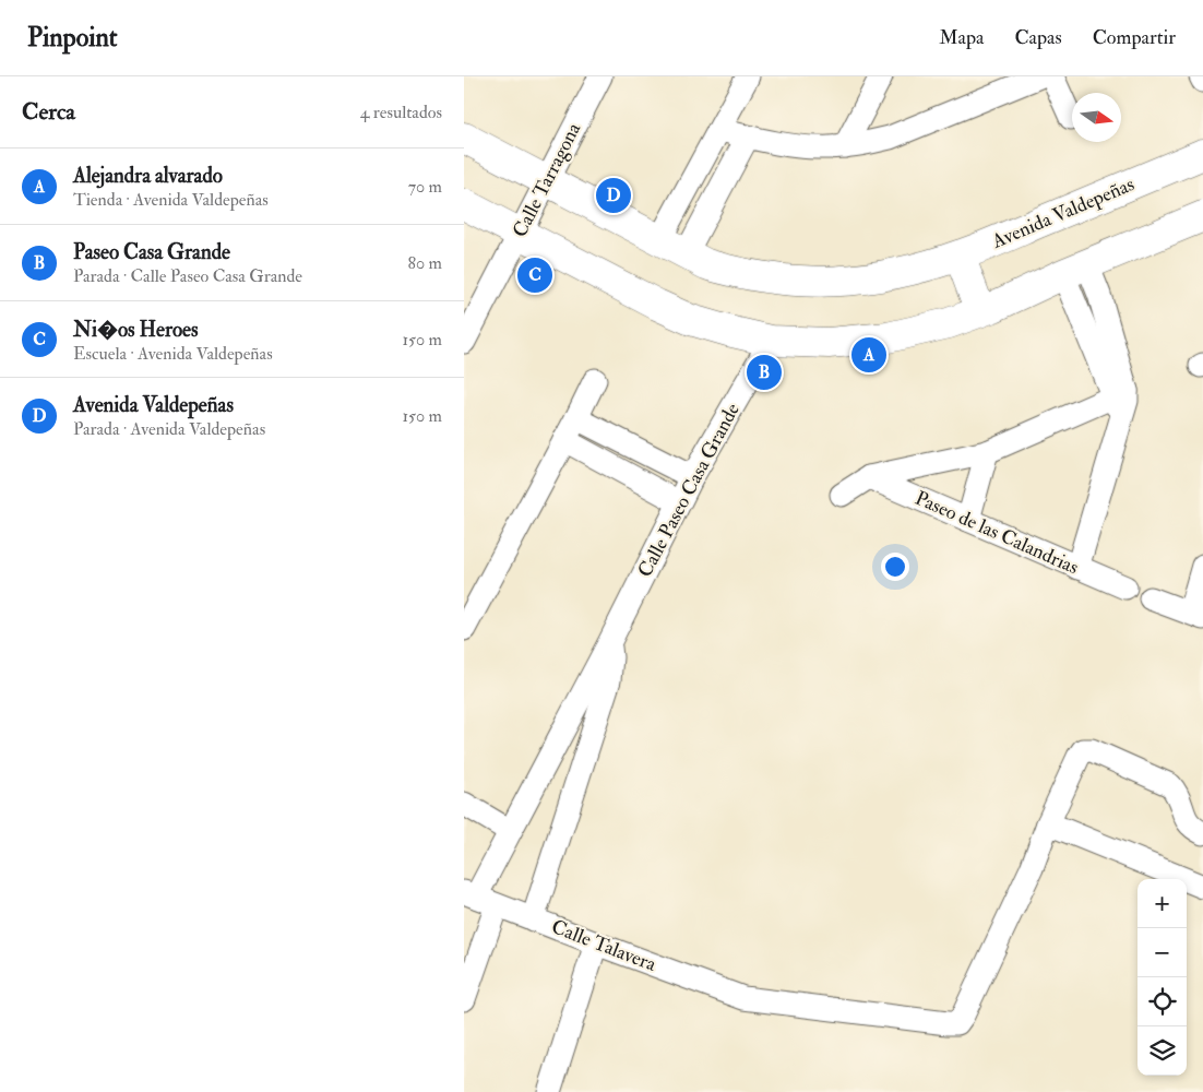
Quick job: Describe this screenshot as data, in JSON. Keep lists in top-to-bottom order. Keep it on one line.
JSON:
{"streets":{"street":["Calle Tarragona","Avenida Valdepeñas","Calle Paseo Casa Grande","Paseo de las Calandrias","Calle Talavera"]},"crossings":[["Calle Tarragona","Avenida Valdepeñas"],["Calle Paseo Casa Grande","Calle Talavera"]],"north":"right","page":{"header":"Pinpoint","nav":["Mapa","Capas","Compartir"],"heading":["Cerca","4 resultados"],"list":[{"mark":"A","name":"Alejandra alvarado","note":"Tienda · Avenida Valdepeñas","value":"70 m"},{"mark":"B","name":"Paseo Casa Grande","note":"Parada · Calle Paseo Casa Grande","value":"80 m"},{"mark":"C","name":"Ni�os Heroes","note":"Escuela · Avenida Valdepeñas","value":"150 m"},{"mark":"D","name":"Avenida Valdepeñas","note":"Parada · Avenida Valdepeñas","value":"150 m"}],"pins":["D","C","A","B"],"map_buttons":["+","−"]}}
